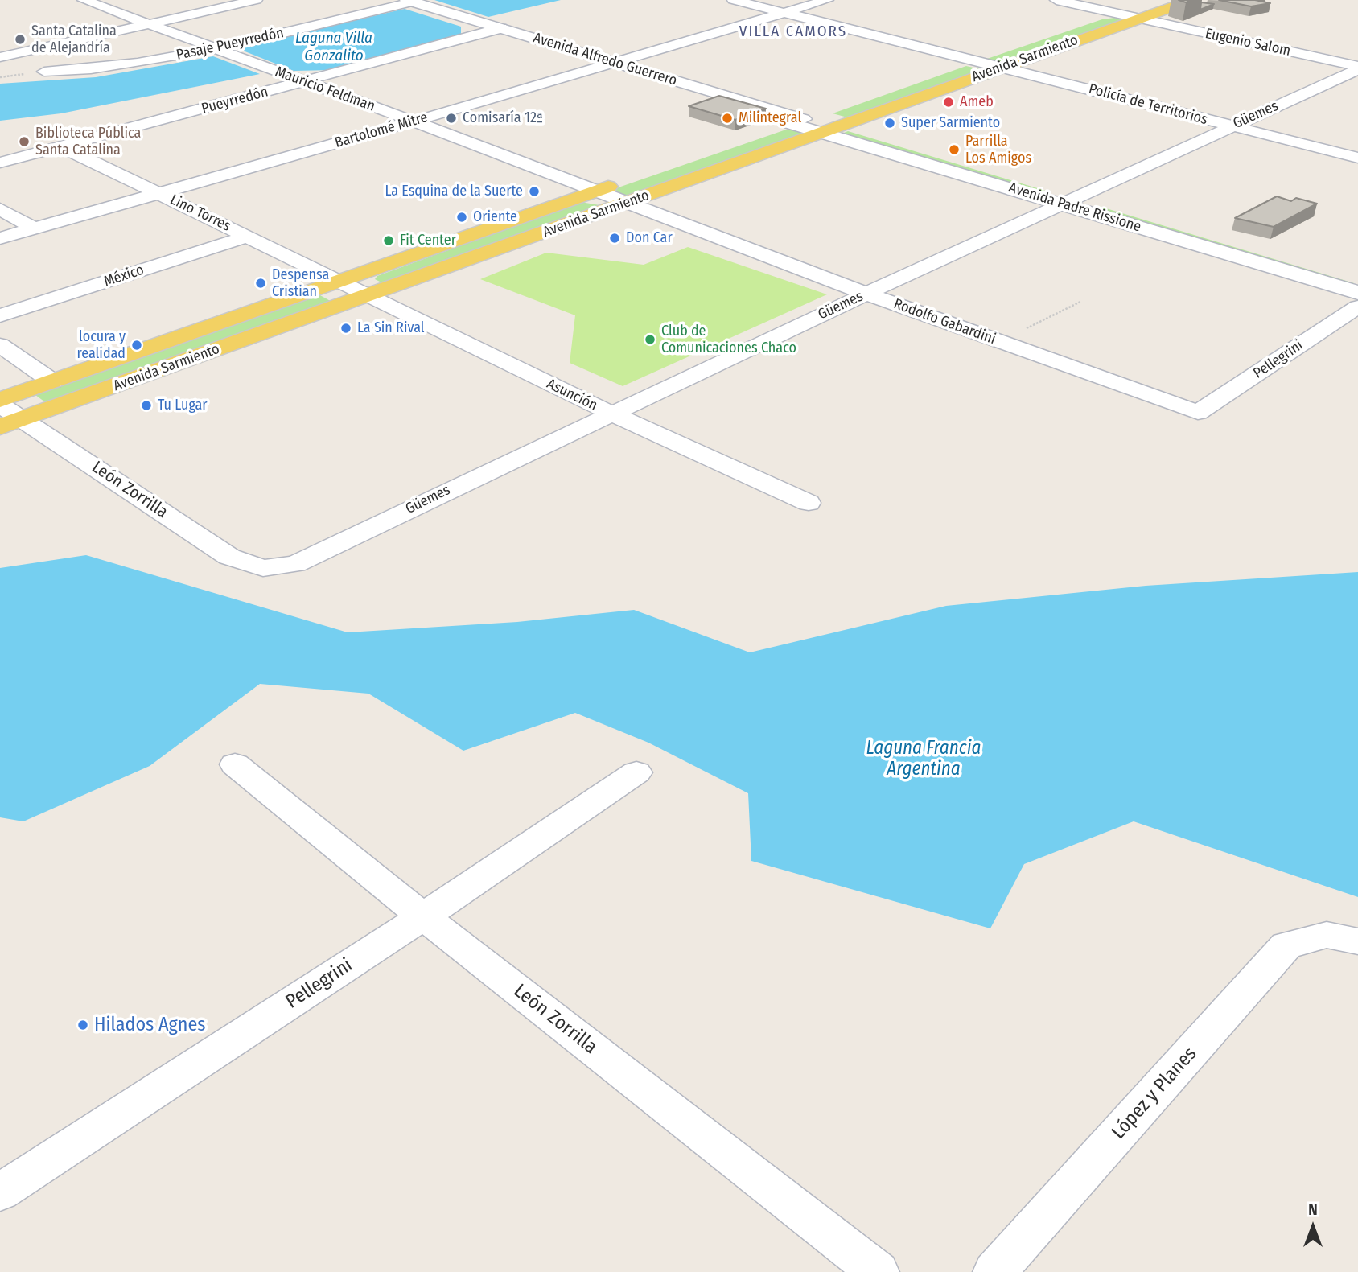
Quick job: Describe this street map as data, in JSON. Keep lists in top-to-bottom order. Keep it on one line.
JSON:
{"streets":{"main road":["Avenida Sarmiento","Avenida Alfredo Guerrero","Avenida Padre Rissione"],"street":["Eugenio Salom","Pasaje Pueyrredón","Mauricio Feldman","Pueyrredón","Policía de Territorios","Güemes","Bartolomé Mitre","Lino Torres","México","Rodolfo Gabardini","Pellegrini","Asunción","León Zorrilla","López y Planes"]},"crossings":[["Eugenio Salom","Avenida Sarmiento"],["Eugenio Salom","Güemes"],["Pasaje Pueyrredón","Avenida Alfredo Guerrero"],["Pasaje Pueyrredón","Mauricio Feldman"],["Avenida Sarmiento","Avenida Alfredo Guerrero"],["Avenida Sarmiento","Mauricio Feldman"],["Avenida Sarmiento","Policía de Territorios"],["Avenida Sarmiento","Avenida Padre Rissione"],["Avenida Sarmiento","Lino Torres"],["Avenida Sarmiento","Rodolfo Gabardini"],["Avenida Sarmiento","Asunción"],["Avenida Sarmiento","León Zorrilla"],["Avenida Alfredo Guerrero","Pueyrredón"],["Avenida Alfredo Guerrero","Bartolomé Mitre"],["Avenida Alfredo Guerrero","Avenida Padre Rissione"],["Mauricio Feldman","Pueyrredón"],["Mauricio Feldman","Bartolomé Mitre"],["Mauricio Feldman","Rodolfo Gabardini"],["Pueyrredón","Lino Torres"],["Policía de Territorios","Güemes"],["Policía de Territorios","Bartolomé Mitre"],["Güemes","Avenida Padre Rissione"],["Güemes","Rodolfo Gabardini"],["Güemes","Asunción"],["Güemes","León Zorrilla"],["Bartolomé Mitre","Lino Torres"],["Lino Torres","México"],["Lino Torres","Asunción"],["Rodolfo Gabardini","Pellegrini"],["Pellegrini","León Zorrilla"]],"districts":["VILLA CAMORS"],"water":["Laguna Villa Gonzalito","Laguna Francia Argentina"],"places":["Santa Catalina de Alejandría","Ameb","Comisaría 12ª","Milintegral","Super Sarmiento","Biblioteca Pública Santa Catalina","Parrilla Los Amigos","La Esquina de la Suerte","Oriente","Don Car","Fit Center","Despensa Cristian","La Sin Rival","Club de Comunicaciones Chaco","locura y realidad","Tu Lugar","Hilados Agnes"],"north":"top"}
